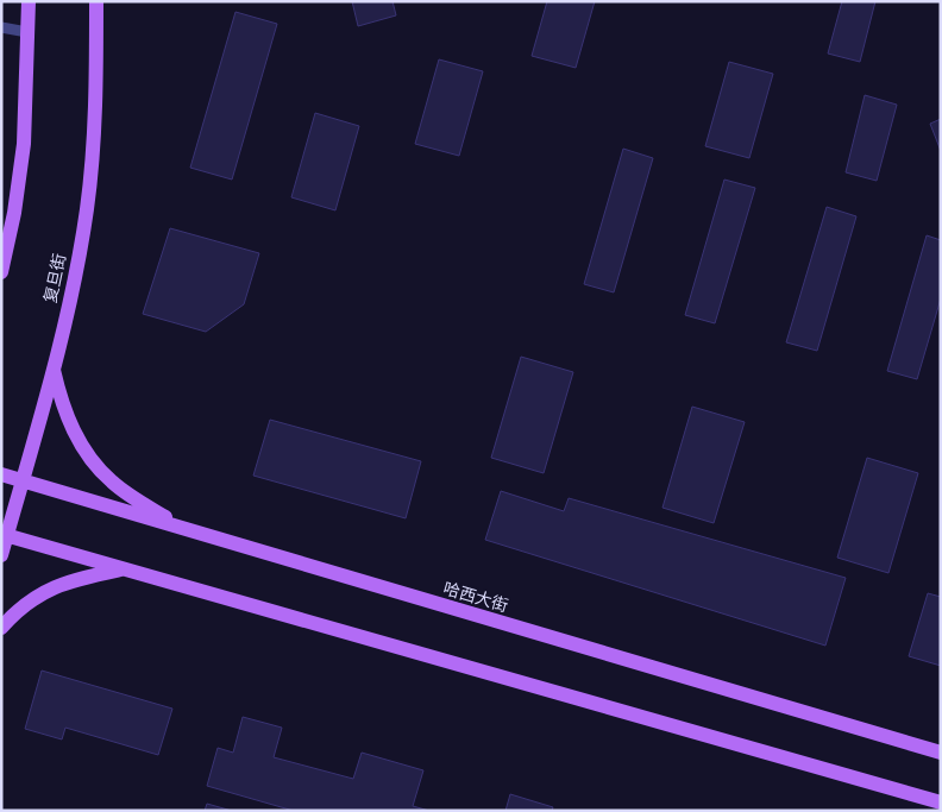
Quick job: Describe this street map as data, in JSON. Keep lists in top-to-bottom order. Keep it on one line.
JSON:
{"streets":{"main road":["复旦街","哈西大街"]},"crossings":[["复旦街","哈西大街"]]}
